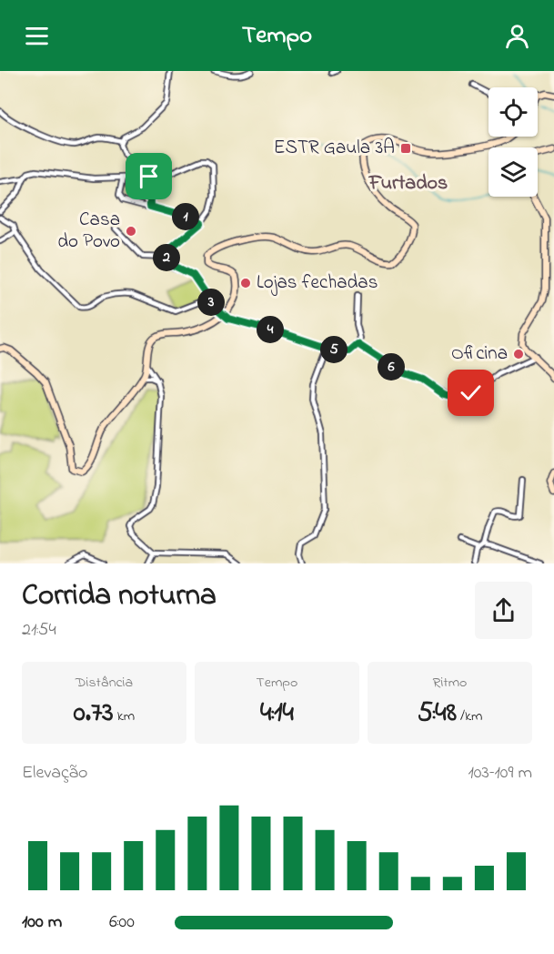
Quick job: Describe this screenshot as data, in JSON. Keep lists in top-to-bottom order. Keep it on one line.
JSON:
{"districts":["Furtados"],"places":{"transit":["ESTR Gaula 3A"],"other":["Casa do Povo","Lojas fechadas","Oficina"]},"page":{"header":"Tempo","pins":["1","2","3","4","5","6"],"heading":["Corrida noturna","21:54"],"stats":[["Distância","0.73 km"],["Tempo","4:14"],["Ritmo","5:48 /km"]],"chart":["Elevação","103–109 m"],"list":[{"name":"100 m","note":"6:00"}]}}
